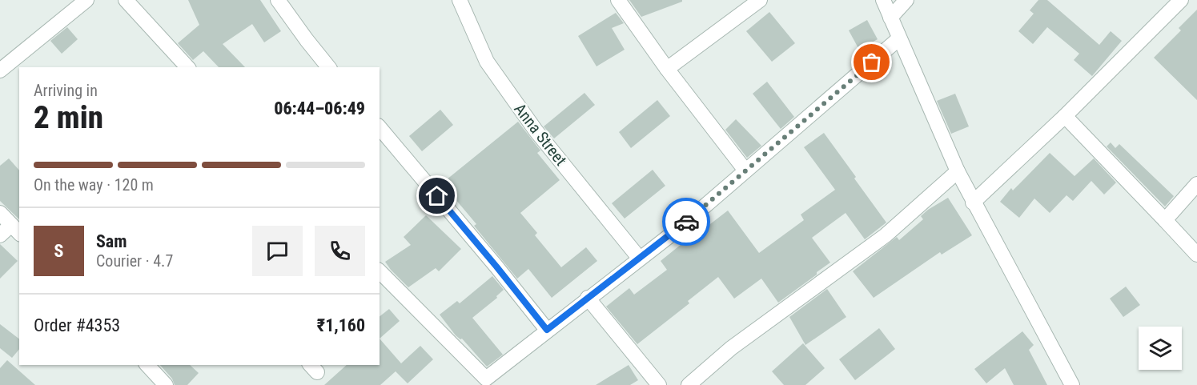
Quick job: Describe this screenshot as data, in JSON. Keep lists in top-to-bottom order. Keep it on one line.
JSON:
{"streets":{"street":["Anna Street"]},"page":{"heading":["2 min","Arriving in","06:44–06:49"],"panel":["Sam","Courier · 4.7","Order #4353","₹1,160"],"bar":"On the way · 120 m","round":"S"}}
